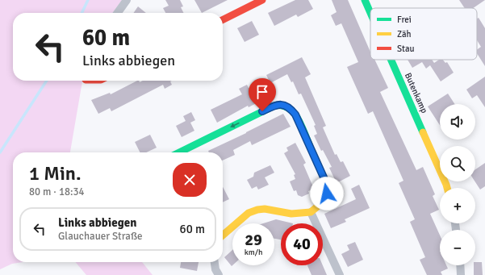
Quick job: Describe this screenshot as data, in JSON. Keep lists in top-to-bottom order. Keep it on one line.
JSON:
{"streets":{"street":["Butenkamp"]},"legend":["Frei","Zäh","Stau"],"page":{"turn":["60 m","Links abbiegen"],"map_buttons":["+","−"],"heading":["1 Min.","80 m · 18:34"],"list":[{"name":"Links abbiegen","note":"Glauchauer Straße","value":"60 m"}],"speed":"29 km/h","limit":"40"}}
